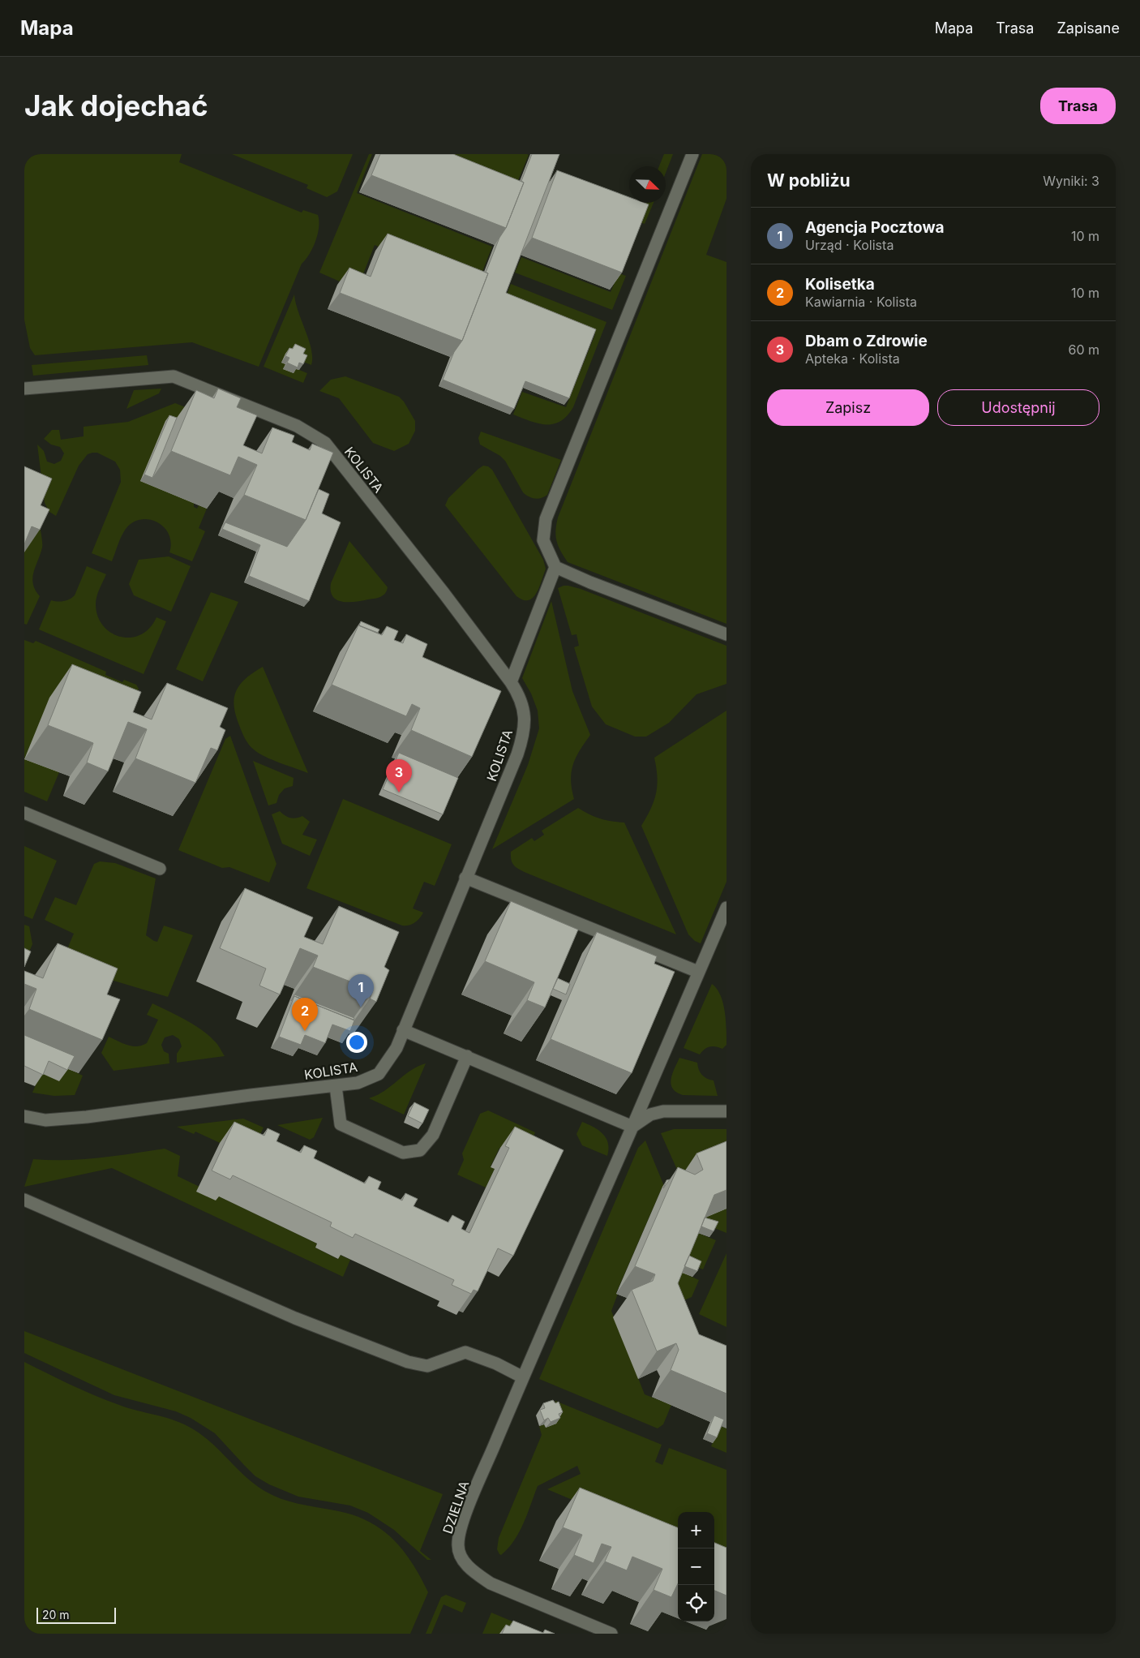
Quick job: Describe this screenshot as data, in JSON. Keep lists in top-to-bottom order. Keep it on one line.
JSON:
{"streets":{"street":["KOLISTA","DZIELNA"]},"scale_bar":"20 m","north":"bottom right","page":{"header":"Mapa","nav":["Mapa","Trasa","Zapisane"],"buttons":["Trasa",["Zapisz","Udostępnij"]],"title":"Jak dojechać","heading":["W pobliżu","Wyniki: 3"],"list":[{"mark":"1","name":"Agencja Pocztowa","note":"Urząd · Kolista","value":"10 m"},{"mark":"2","name":"Kolisetka","note":"Kawiarnia · Kolista","value":"10 m"},{"mark":"3","name":"Dbam o Zdrowie","note":"Apteka · Kolista","value":"60 m"}],"pins":["3","1","2"],"map_buttons":["+","−"],"scale":"20 m"}}
